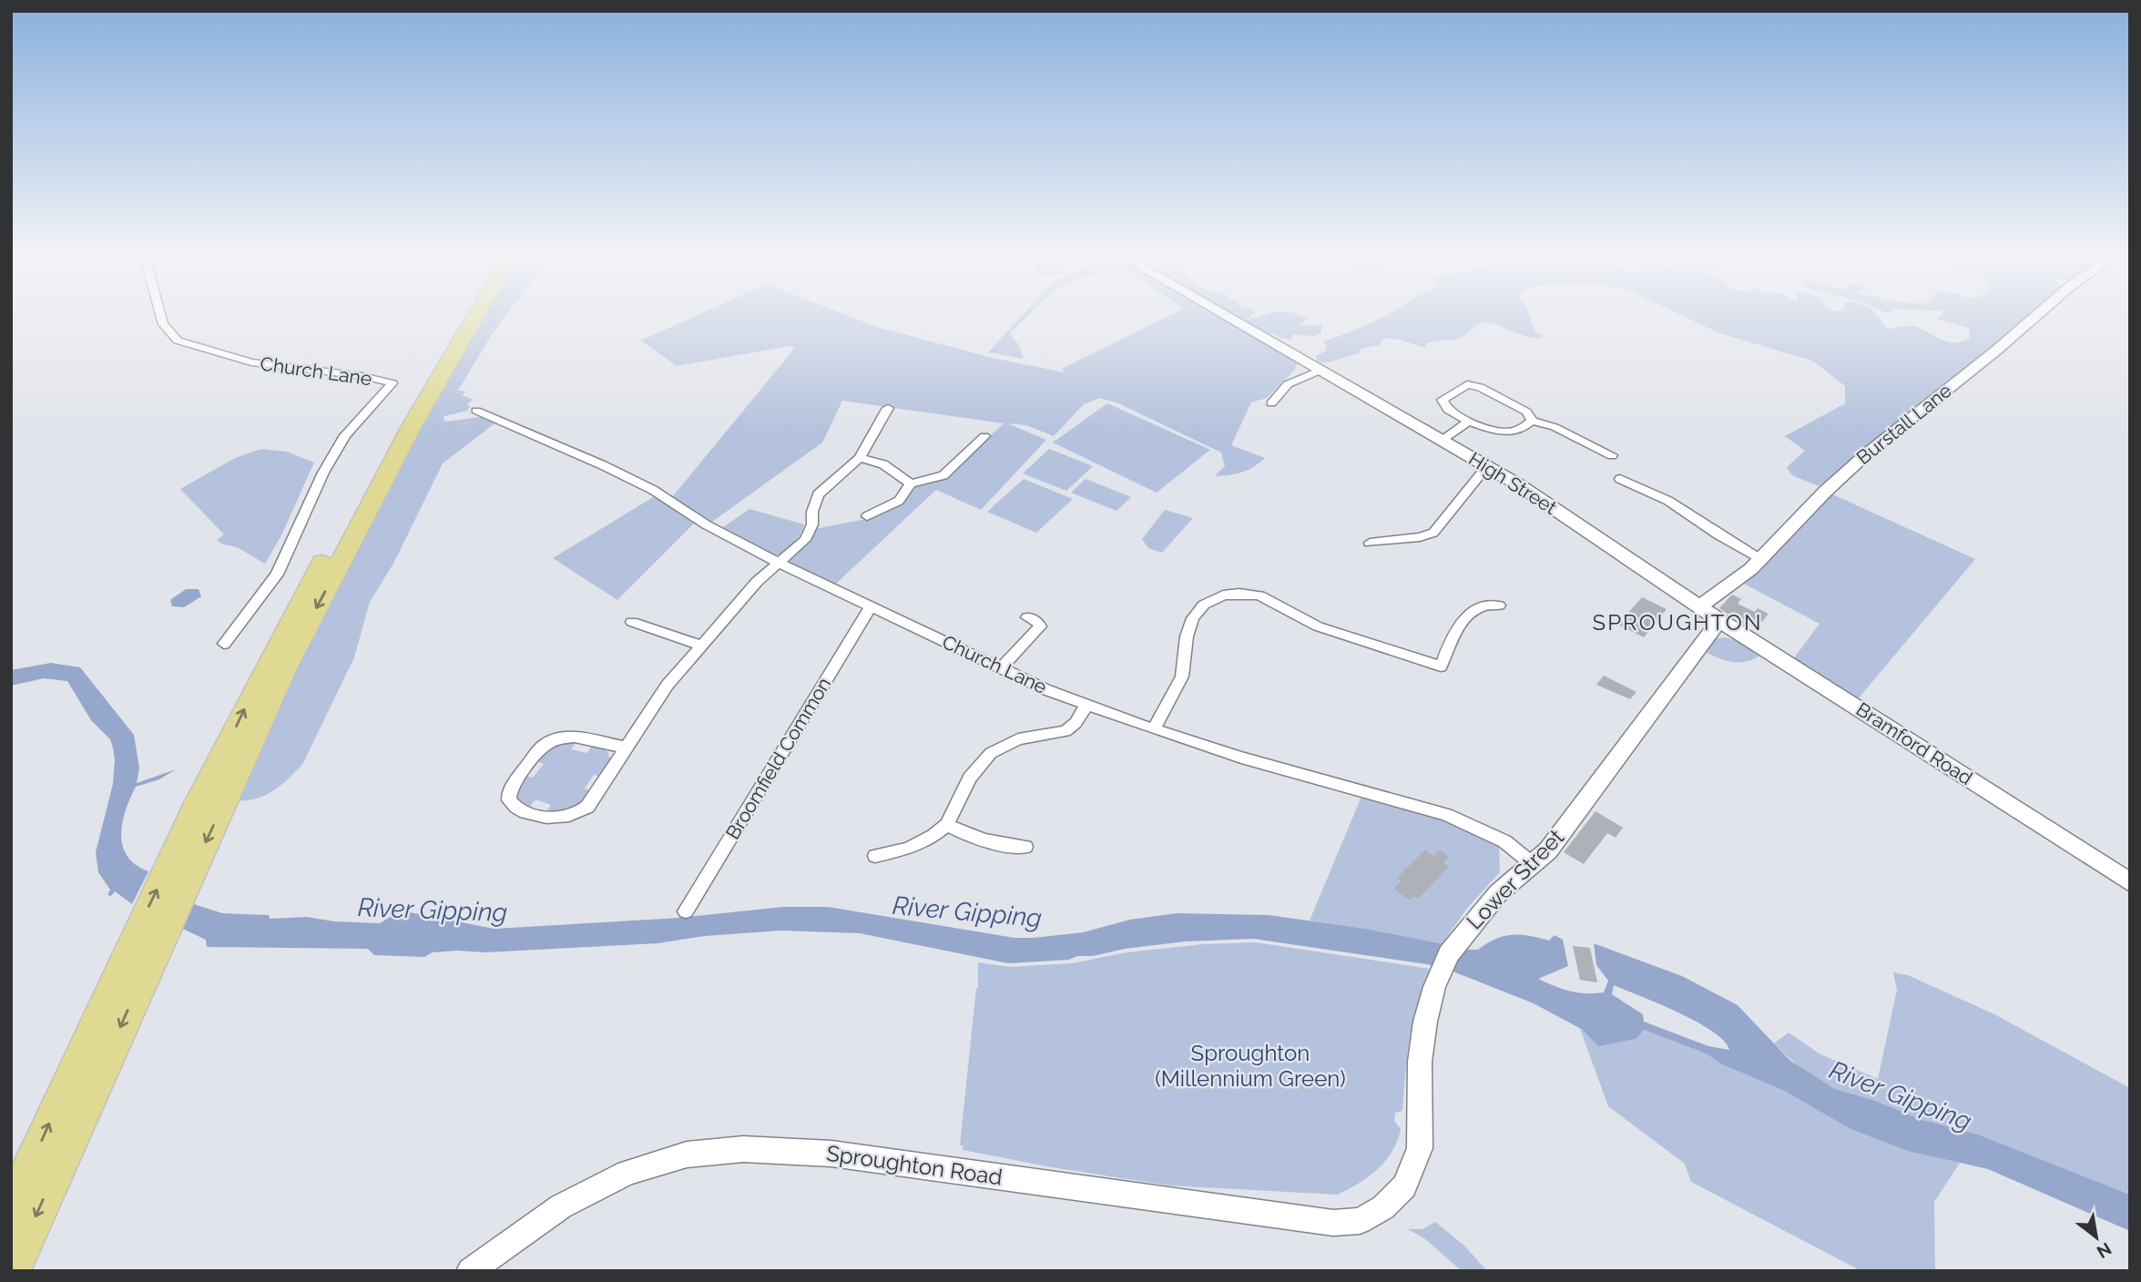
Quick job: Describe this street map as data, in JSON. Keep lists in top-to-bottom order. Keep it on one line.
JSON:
{"streets":{"street":["Church Lane","Burstall Lane","High Street","Bramford Road","Broomfield Common","Lower Street","Sproughton Road"]},"crossings":[["Church Lane","Broomfield Common"],["Church Lane","Lower Street"],["Burstall Lane","High Street"],["Burstall Lane","Bramford Road"],["High Street","Bramford Road"],["Bramford Road","Lower Street"],["Lower Street","Sproughton Road"]],"districts":["SPROUGHTON"],"water":["River Gipping"],"parks":["Sproughton (Millennium Green)"],"north":"bottom right"}
